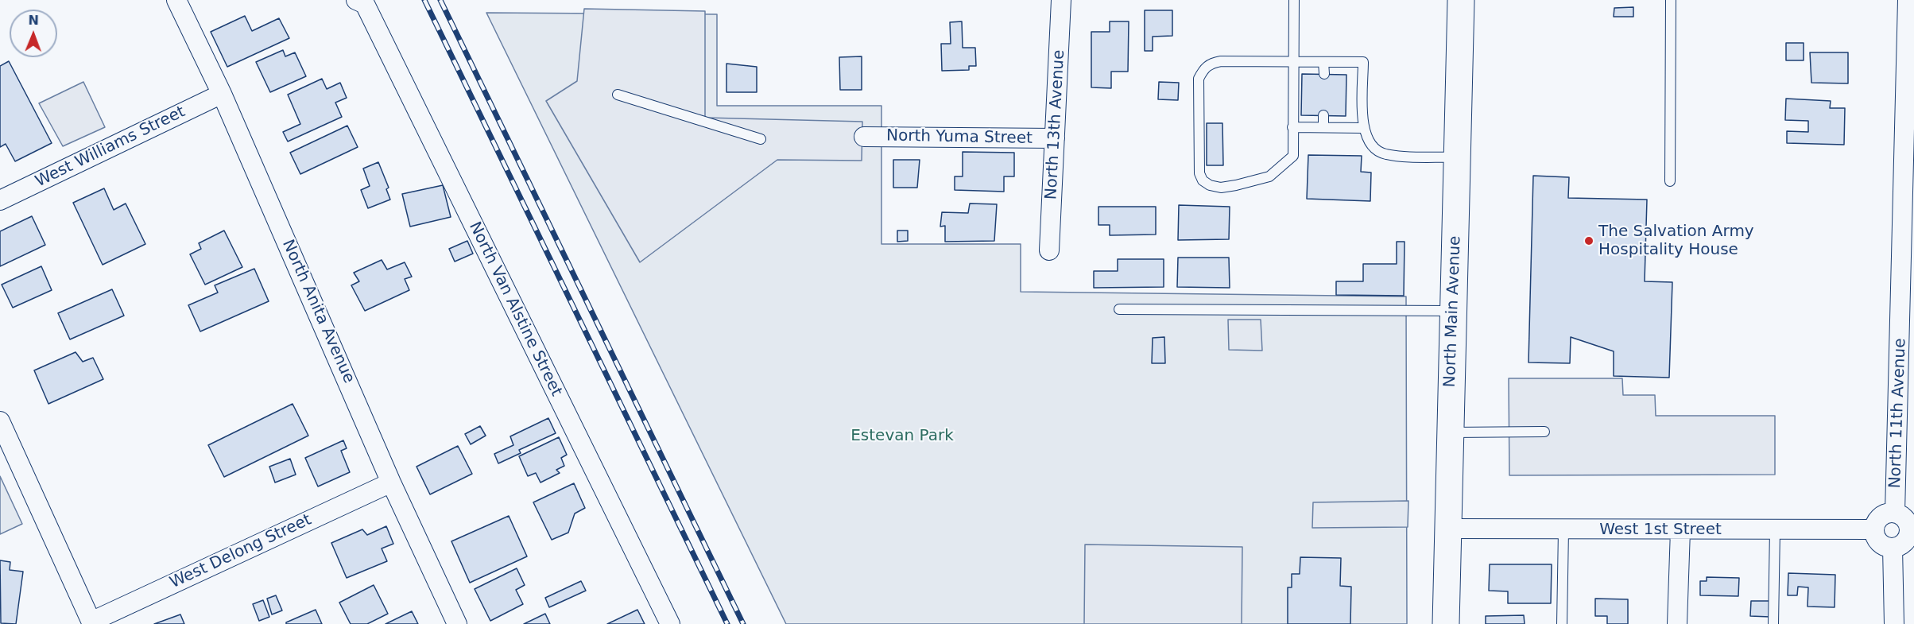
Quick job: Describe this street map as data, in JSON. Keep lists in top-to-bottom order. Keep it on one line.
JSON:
{"streets":{"main road":["North Main Avenue"],"street":["North 13th Avenue","North Yuma Street","West Williams Street","North Van Alstine Street","North Anita Avenue","North 11th Avenue","West 1st Street","West Delong Street"]},"crossings":[["North 13th Avenue","North Yuma Street"],["West Williams Street","North Anita Avenue"],["North Anita Avenue","West Delong Street"],["North Main Avenue","West 1st Street"],["North 11th Avenue","West 1st Street"]],"parks":["Estevan Park"],"places":["The Salvation Army Hospitality House"],"north":"top"}
